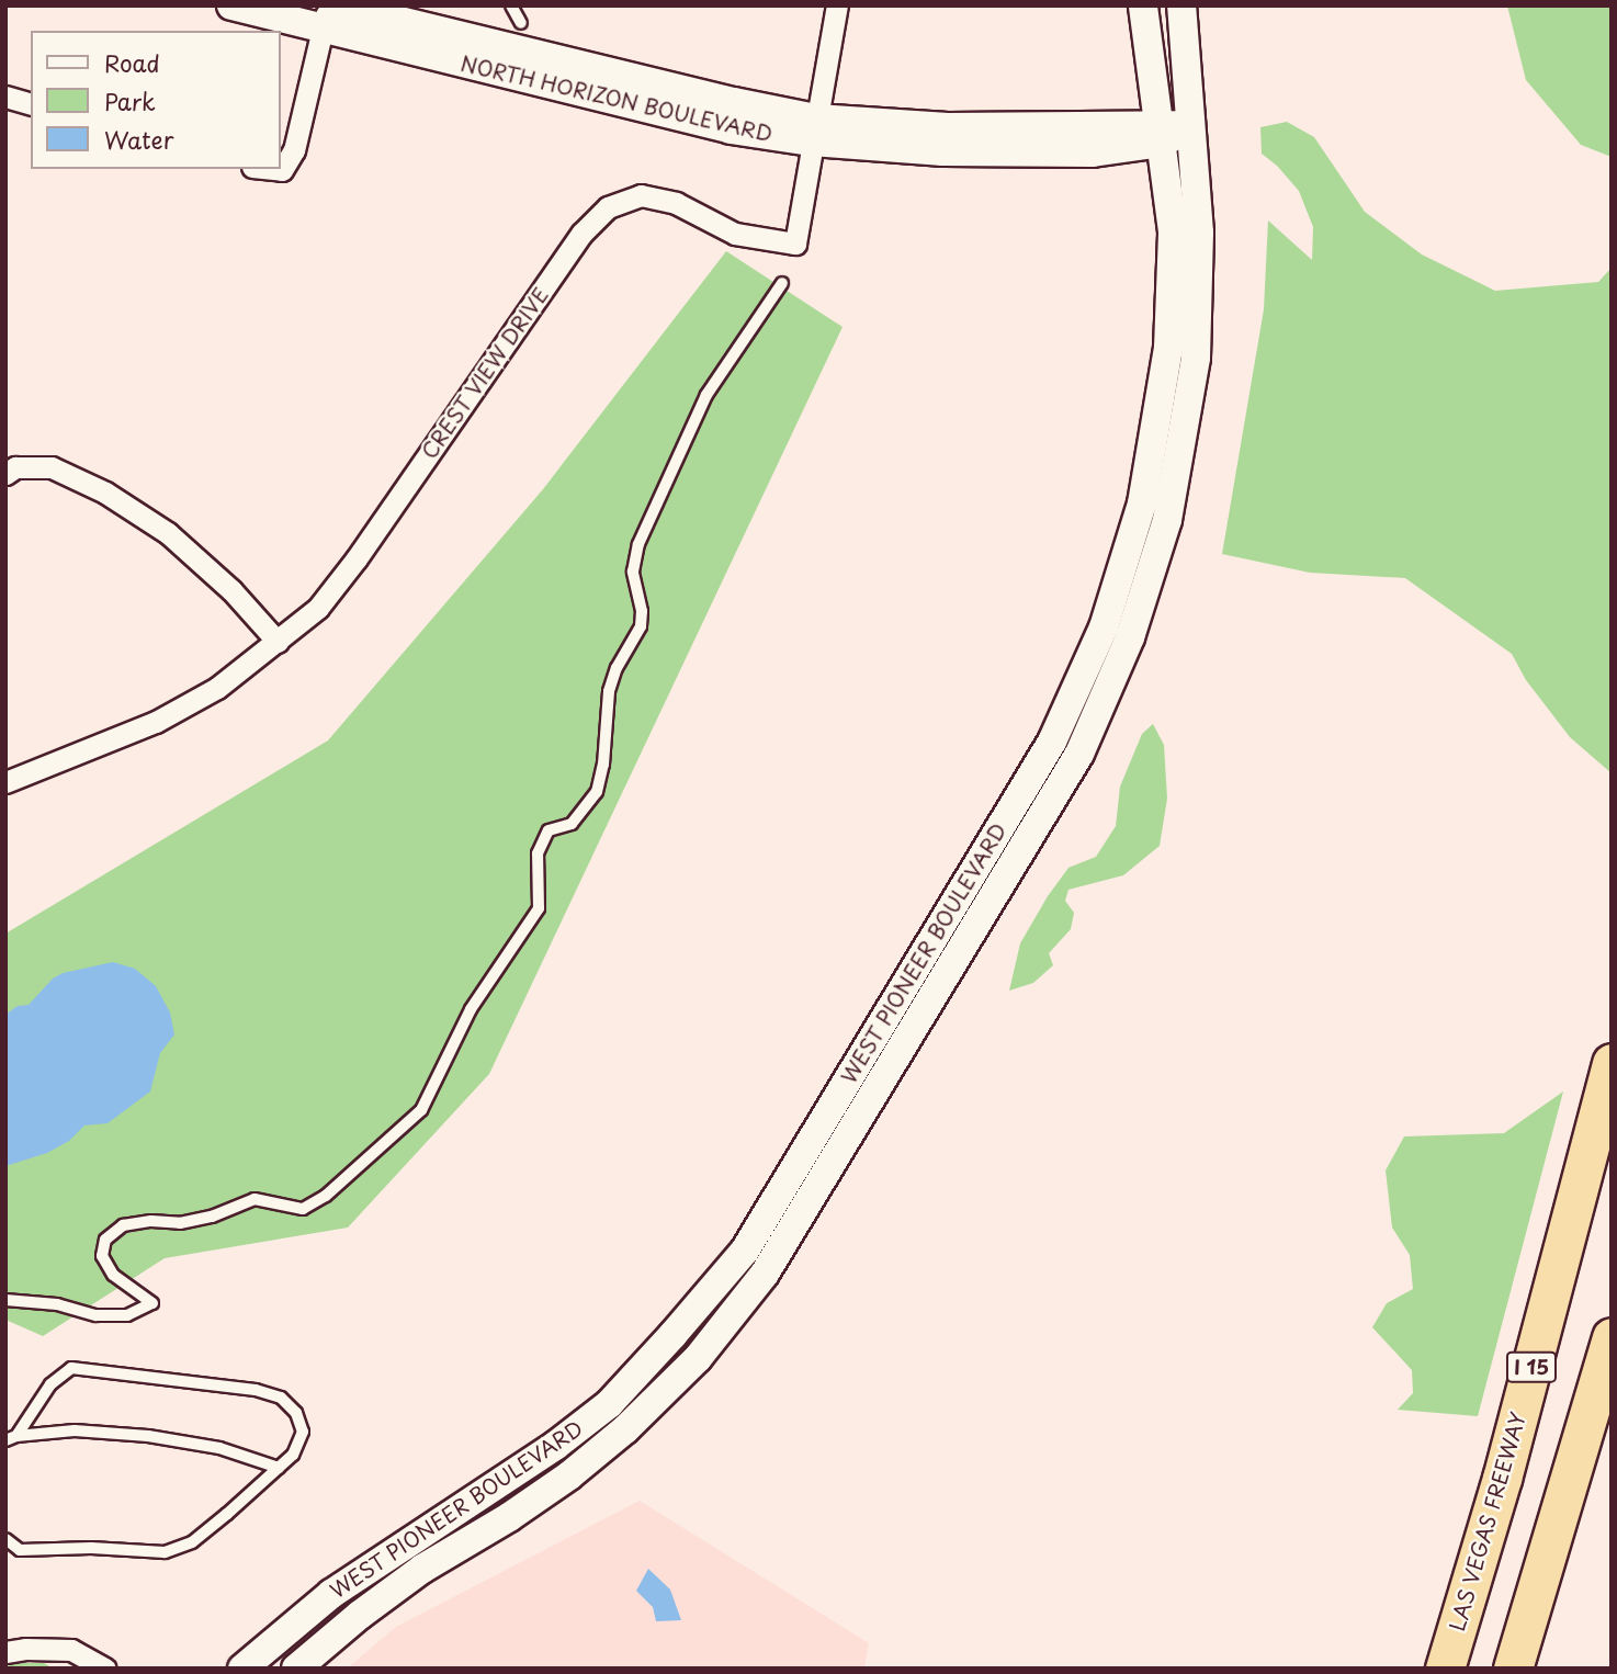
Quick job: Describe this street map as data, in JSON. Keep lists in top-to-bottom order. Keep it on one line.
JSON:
{"streets":{"highway":["I 15","LAS VEGAS FREEWAY"],"main road":["NORTH HORIZON BOULEVARD","WEST PIONEER BOULEVARD"],"street":["CREST VIEW DRIVE"]},"crossings":[["NORTH HORIZON BOULEVARD","CREST VIEW DRIVE"],["NORTH HORIZON BOULEVARD","WEST PIONEER BOULEVARD"]],"legend":["Road","Park","Water"]}
